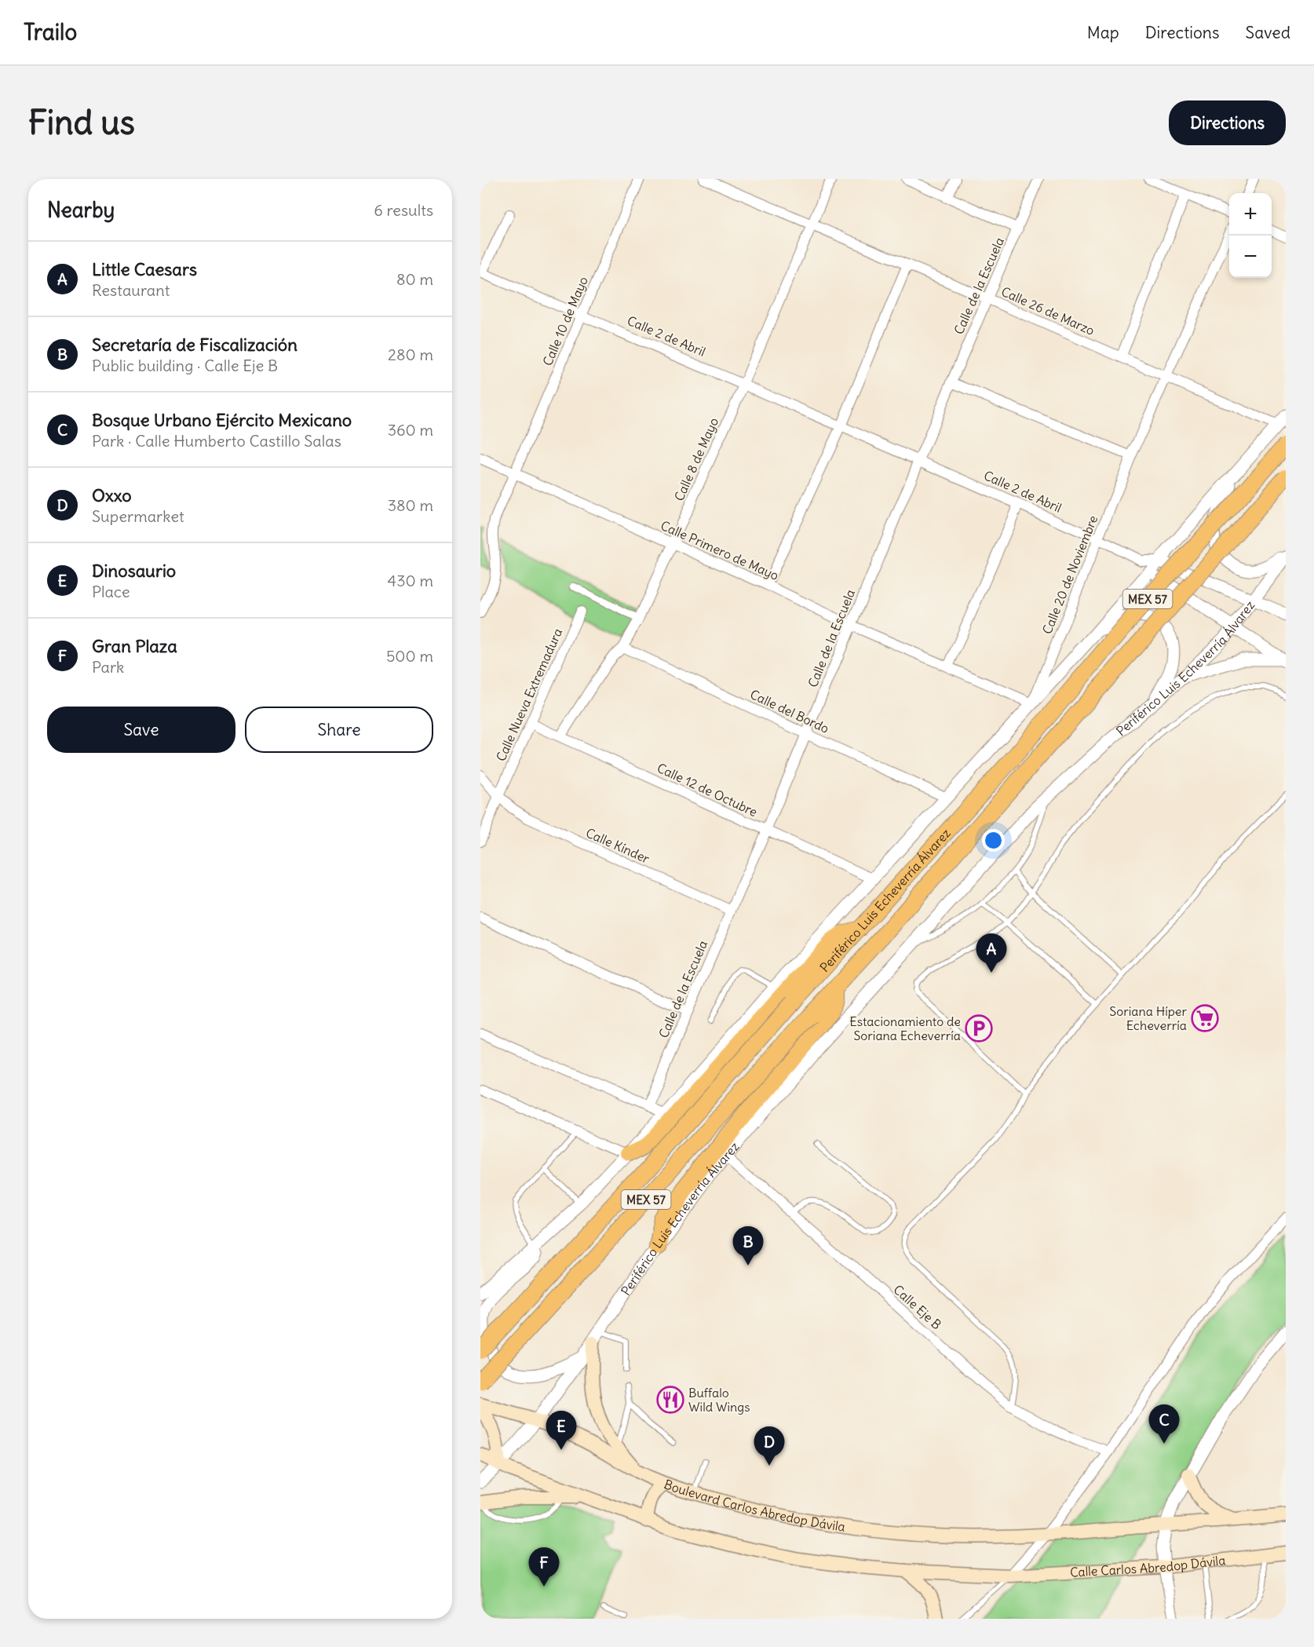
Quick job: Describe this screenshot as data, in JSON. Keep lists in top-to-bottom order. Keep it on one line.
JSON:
{"streets":{"highway":["MEX 57","Periférico Luis Echeverría Álvarez"],"main road":["Boulevard Carlos Abredop Dávila","Calle Carlos Abredop Dávila"],"street":["Calle de la Escuela","Calle 26 de Marzo","Calle 10 de Mayo","Calle 2 de Abril","Calle 8 de Mayo","Calle Primero de Mayo","Calle 20 de Noviembre","Calle Nueva Extremadura","Calle del Bordo","Calle 12 de Octubre","Calle Kínder","Calle Eje B"]},"crossings":[["Calle de la Escuela","Calle 26 de Marzo"],["Calle de la Escuela","Calle 2 de Abril"],["Calle de la Escuela","Calle Primero de Mayo"],["Calle de la Escuela","Calle del Bordo"],["Calle de la Escuela","Calle 12 de Octubre"],["Calle de la Escuela","Calle Kínder"],["Calle 26 de Marzo","Calle 8 de Mayo"],["Calle 26 de Marzo","Calle 20 de Noviembre"],["Calle 10 de Mayo","Calle 2 de Abril"],["Calle 10 de Mayo","Calle Primero de Mayo"],["Calle 2 de Abril","Calle 8 de Mayo"],["Calle 2 de Abril","Calle 20 de Noviembre"],["Calle 2 de Abril","Periférico Luis Echeverría Álvarez"],["Calle 8 de Mayo","Calle Primero de Mayo"],["Calle 8 de Mayo","Calle del Bordo"],["Calle 8 de Mayo","Calle 12 de Octubre"],["Calle Primero de Mayo","Calle 20 de Noviembre"],["Periférico Luis Echeverría Álvarez","Calle Eje B"],["Periférico Luis Echeverría Álvarez","Boulevard Carlos Abredop Dávila"],["Calle Nueva Extremadura","Calle 12 de Octubre"],["Calle Nueva Extremadura","Calle Kínder"]],"places":{"supermarket":["Soriana Híper Echeverría"],"parking":["Estacionamiento de Soriana Echeverría"],"restaurant":["Buffalo Wild Wings"]},"page":{"header":"Trailo","nav":["Map","Directions","Saved"],"buttons":["Directions",["Save","Share"]],"title":"Find us","heading":["Nearby","6 results"],"map_buttons":["+","−"],"list":[{"mark":"A","name":"Little Caesars","note":"Restaurant","value":"80 m"},{"mark":"B","name":"Secretaría de Fiscalización","note":"Public building · Calle Eje B","value":"280 m"},{"mark":"C","name":"Bosque Urbano Ejército Mexicano","note":"Park · Calle Humberto Castillo Salas","value":"360 m"},{"mark":"D","name":"Oxxo","note":"Supermarket","value":"380 m"},{"mark":"E","name":"Dinosaurio","note":"Place","value":"430 m"},{"mark":"F","name":"Gran Plaza","note":"Park","value":"500 m"}],"pins":["A","B","C","E","D","F"]}}
